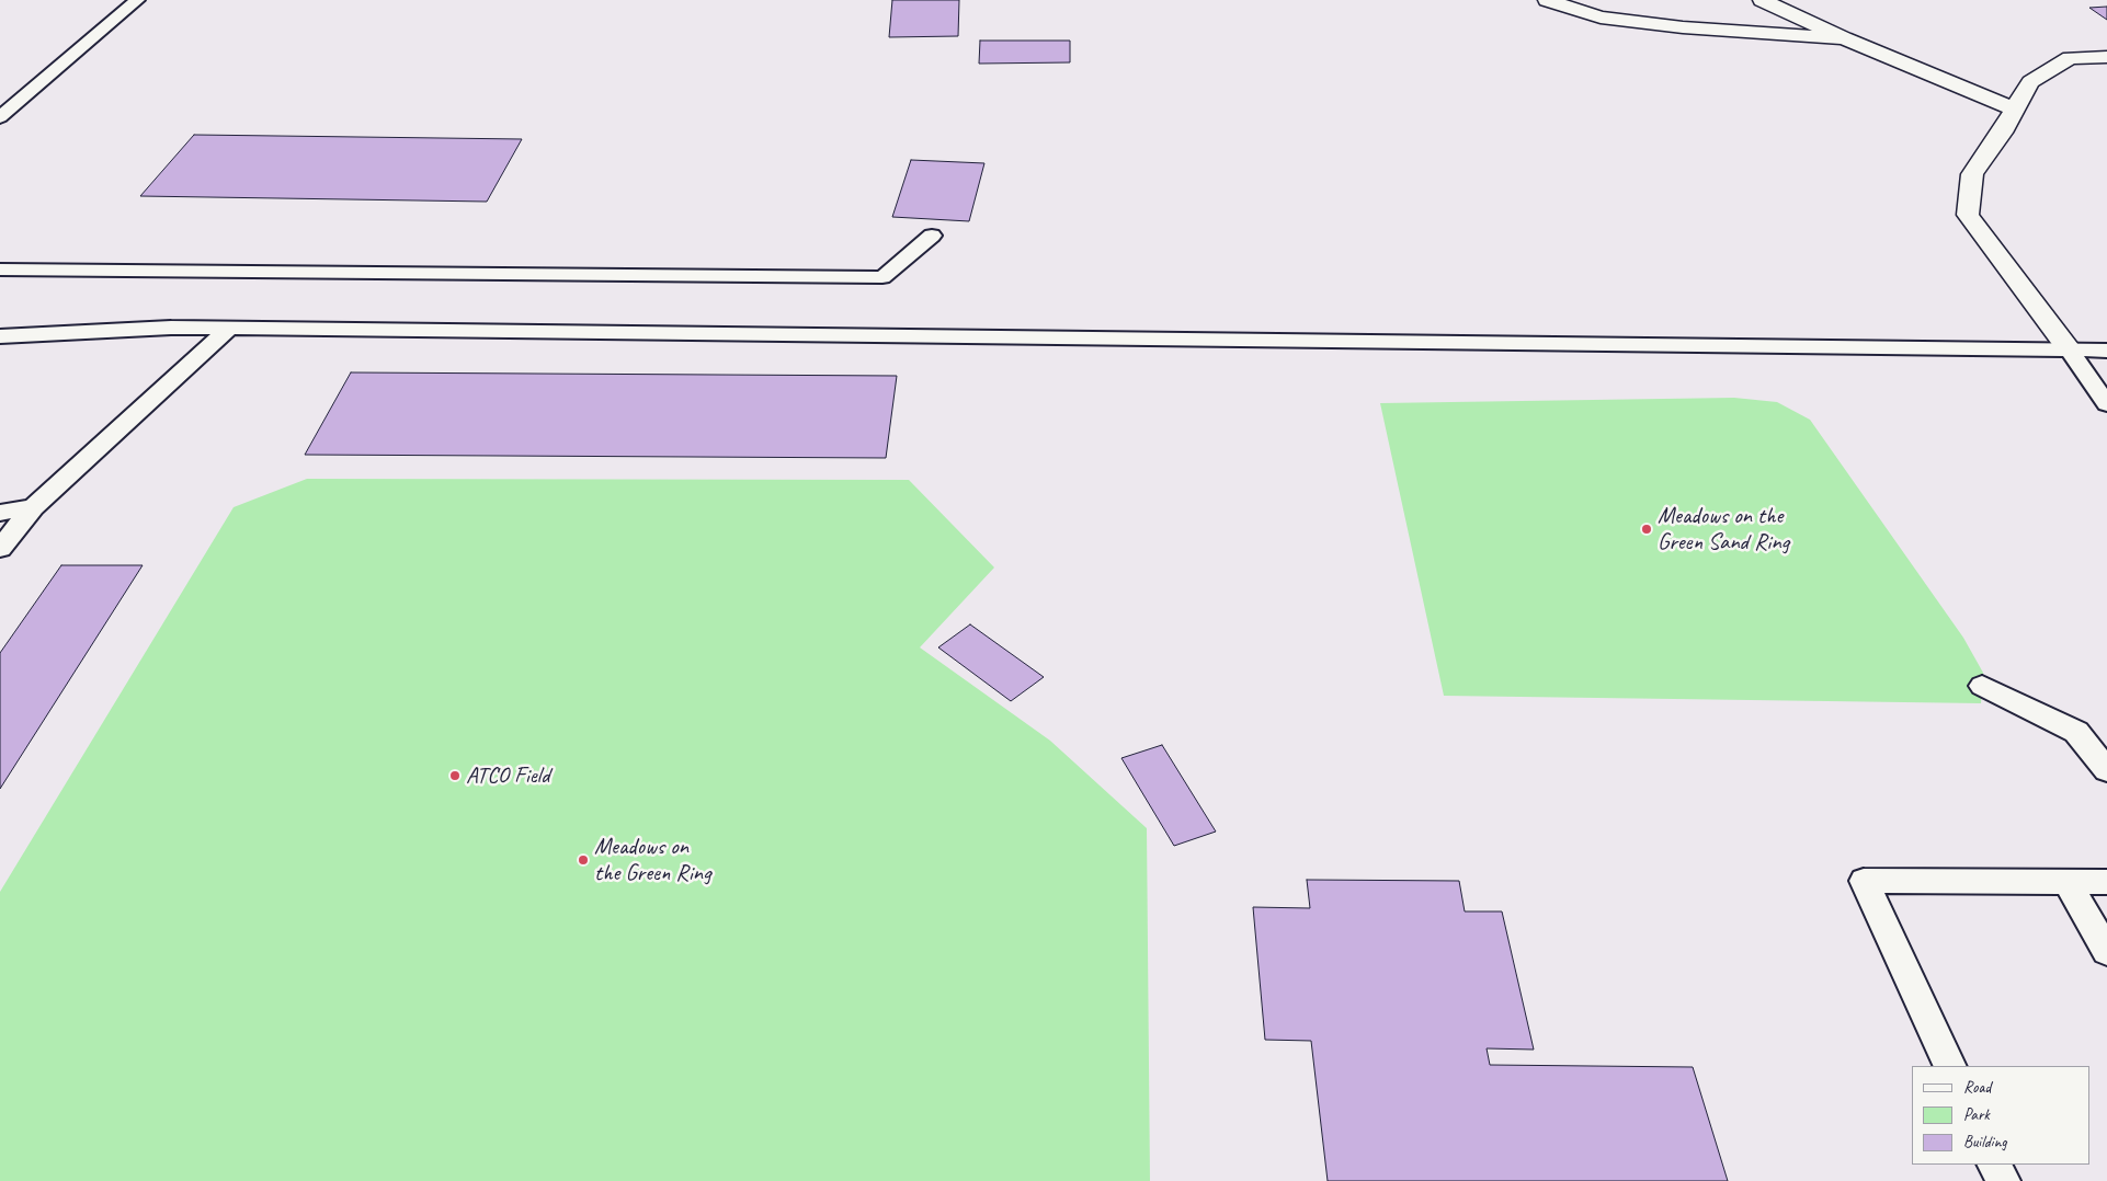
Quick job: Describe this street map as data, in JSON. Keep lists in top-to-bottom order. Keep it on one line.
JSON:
{"places":["Meadows on the Green Sand Ring","ATCO Field","Meadows on the Green Ring"],"legend":["Road","Park","Building"]}
